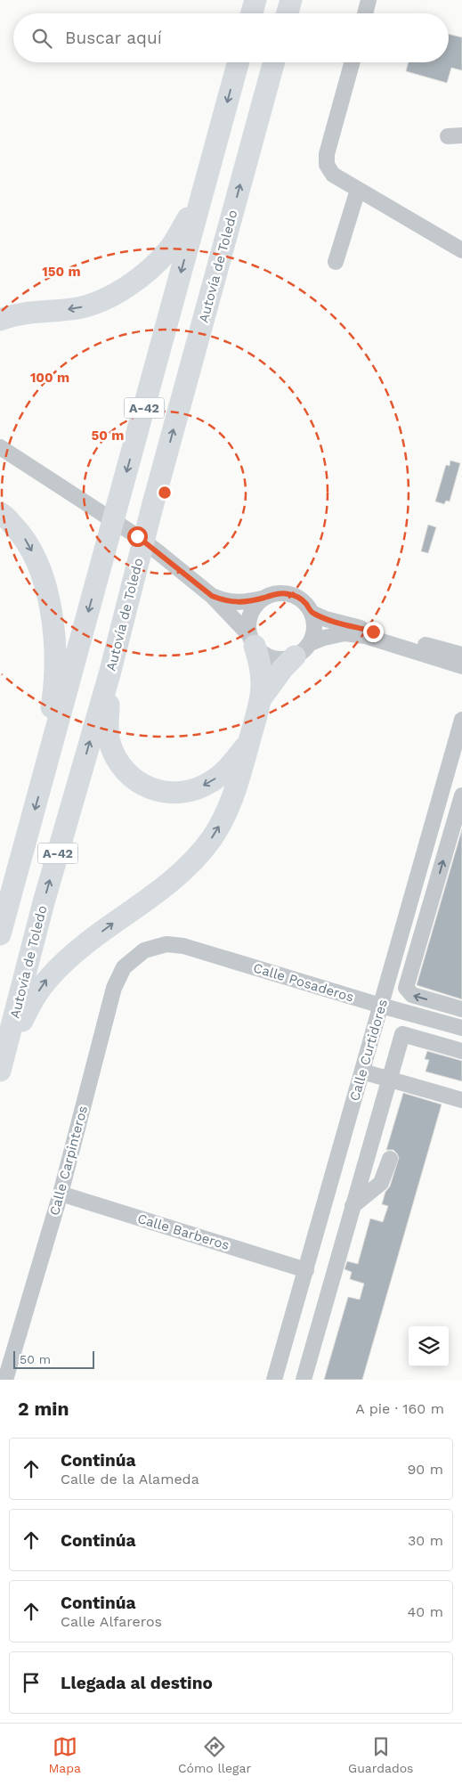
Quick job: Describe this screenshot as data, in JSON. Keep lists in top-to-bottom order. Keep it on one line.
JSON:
{"streets":{"highway":["Autovía de Toledo","A-42"],"street":["Calle Posaderos","Calle Curtidores","Calle Carpinteros","Calle Barberos"]},"crossings":[["Calle Posaderos","Calle Curtidores"],["Calle Posaderos","Calle Carpinteros"],["Calle Curtidores","Calle Barberos"],["Calle Carpinteros","Calle Barberos"]],"scale_bar":"50 m","page":{"search":"Buscar aquí","scale":"50 m","heading":["2 min","A pie · 160 m"],"list":[["Continúa","Calle de la Alameda","90 m"],["Continúa","30 m"],["Continúa","Calle Alfareros","40 m"],"Llegada al destino"],"nav":["Mapa","Cómo llegar","Guardados"]},"rings":["150 m","100 m","50 m"]}
